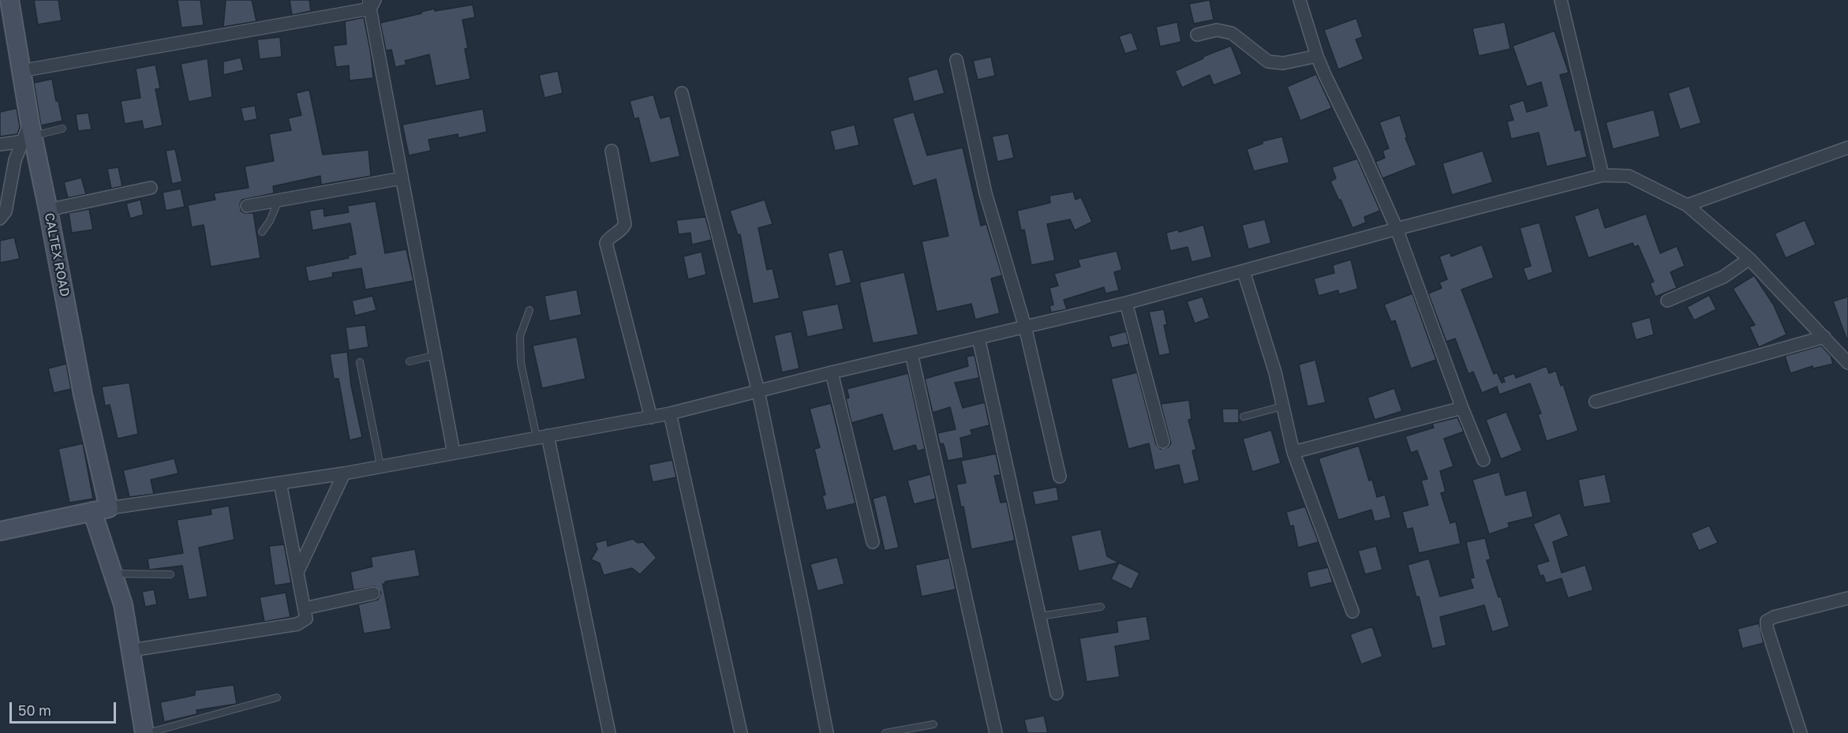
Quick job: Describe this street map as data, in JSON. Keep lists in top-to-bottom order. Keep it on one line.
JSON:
{"streets":{"street":["CALTEX ROAD"]},"scale_bar":"50 m"}
